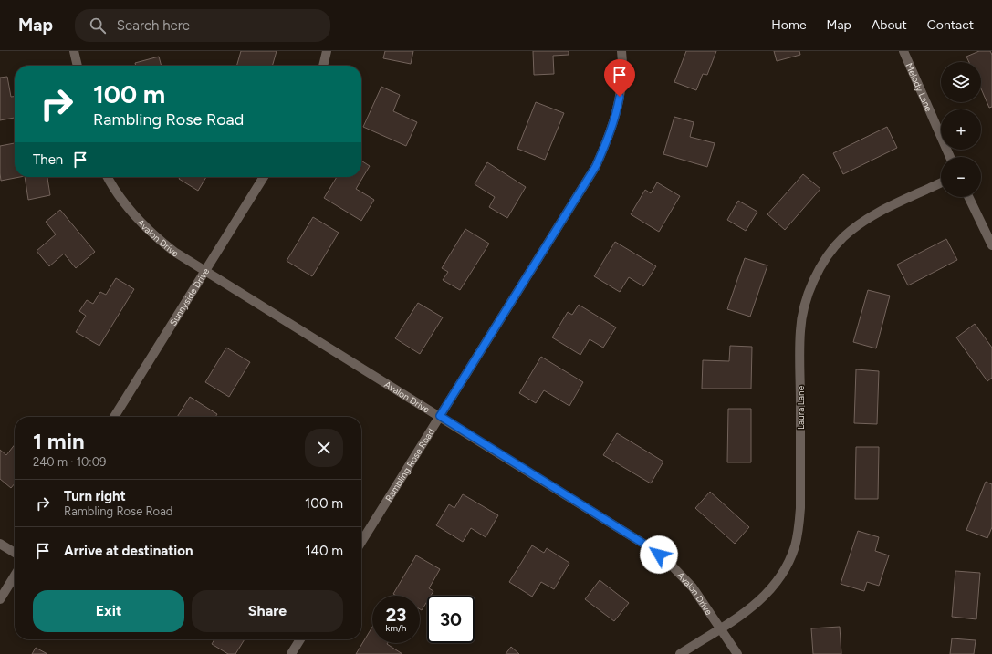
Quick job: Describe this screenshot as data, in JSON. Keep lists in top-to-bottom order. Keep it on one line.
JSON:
{"streets":{"street":["Melody Lane","Avalon Drive","Sunnyside Drive","Laura Lane","Rambling Rose Road"]},"crossings":[["Avalon Drive","Sunnyside Drive"],["Avalon Drive","Laura Lane"],["Avalon Drive","Rambling Rose Road"]],"page":{"header":"Map","search":"Search here","nav":["Home","Map","About","Contact"],"map_buttons":["+","−"],"turn":["100 m","Rambling Rose Road"],"then":"Then","heading":["1 min","240 m · 10:09"],"list":[{"name":"Turn right","note":"Rambling Rose Road","value":"100 m"},{"name":"Arrive at destination","value":"140 m"}],"buttons":["Exit","Share"],"speed":"23 km/h","limit":"30"}}
